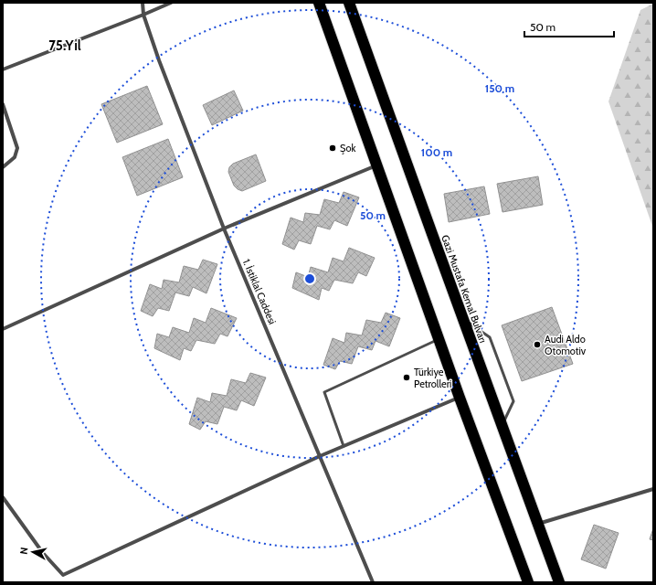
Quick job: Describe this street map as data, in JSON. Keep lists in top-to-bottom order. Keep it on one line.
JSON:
{"streets":{"highway":["Gazi Mustafa Kemal Bulvarı"],"street":["1. İstiklal Caddesi"]},"districts":["75.Yıl"],"places":["Şok","Audi Aldo Otomotiv","Türkiye Petrolleri"],"scale_bar":"50 m","north":"left","rings":["150 m","100 m","50 m"]}
